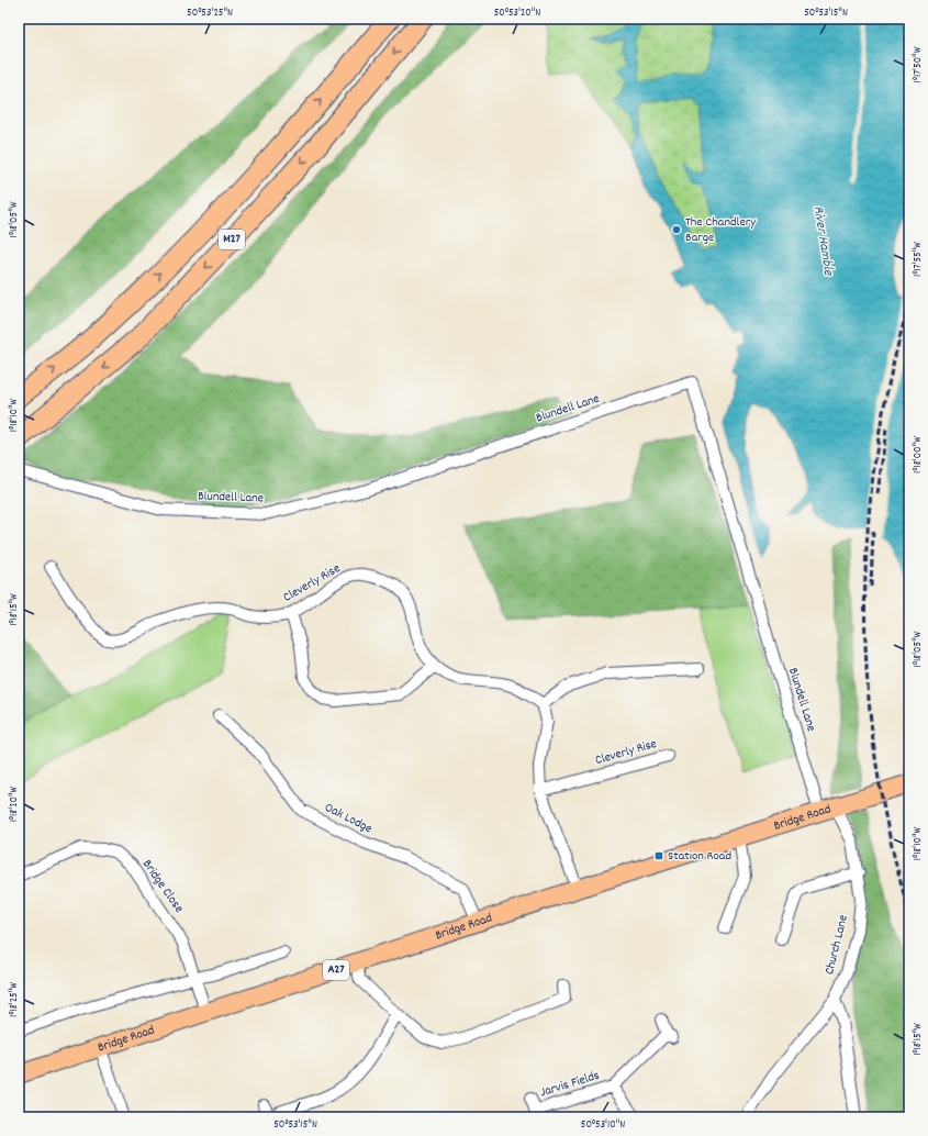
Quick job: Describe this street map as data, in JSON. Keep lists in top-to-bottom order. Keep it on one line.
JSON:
{"streets":{"highway":["M27"],"main road":["Bridge Road","A27"],"street":["Blundell Lane","Cleverly Rise","Oak Lodge","Bridge Close","Church Lane","Jarvis Fields"]},"crossings":[["Blundell Lane","Bridge Road"],["Blundell Lane","Church Lane"],["Bridge Road","Oak Lodge"],["Bridge Road","Bridge Close"],["Bridge Road","Church Lane"]],"water":["River Hamble"],"places":{"other":["The Chandlery Barge"],"transit":["Station Road"]},"coordinates":["50°53'25\"N","50°53'20\"N","50°53'15\"N","1°17'50\"W","1°18'05\"W","1°17'55\"W","1°18'10\"W","1°18'00\"W","1°18'15\"W","1°18'20\"W","1°18'25\"W","50°53'10\"N"]}
